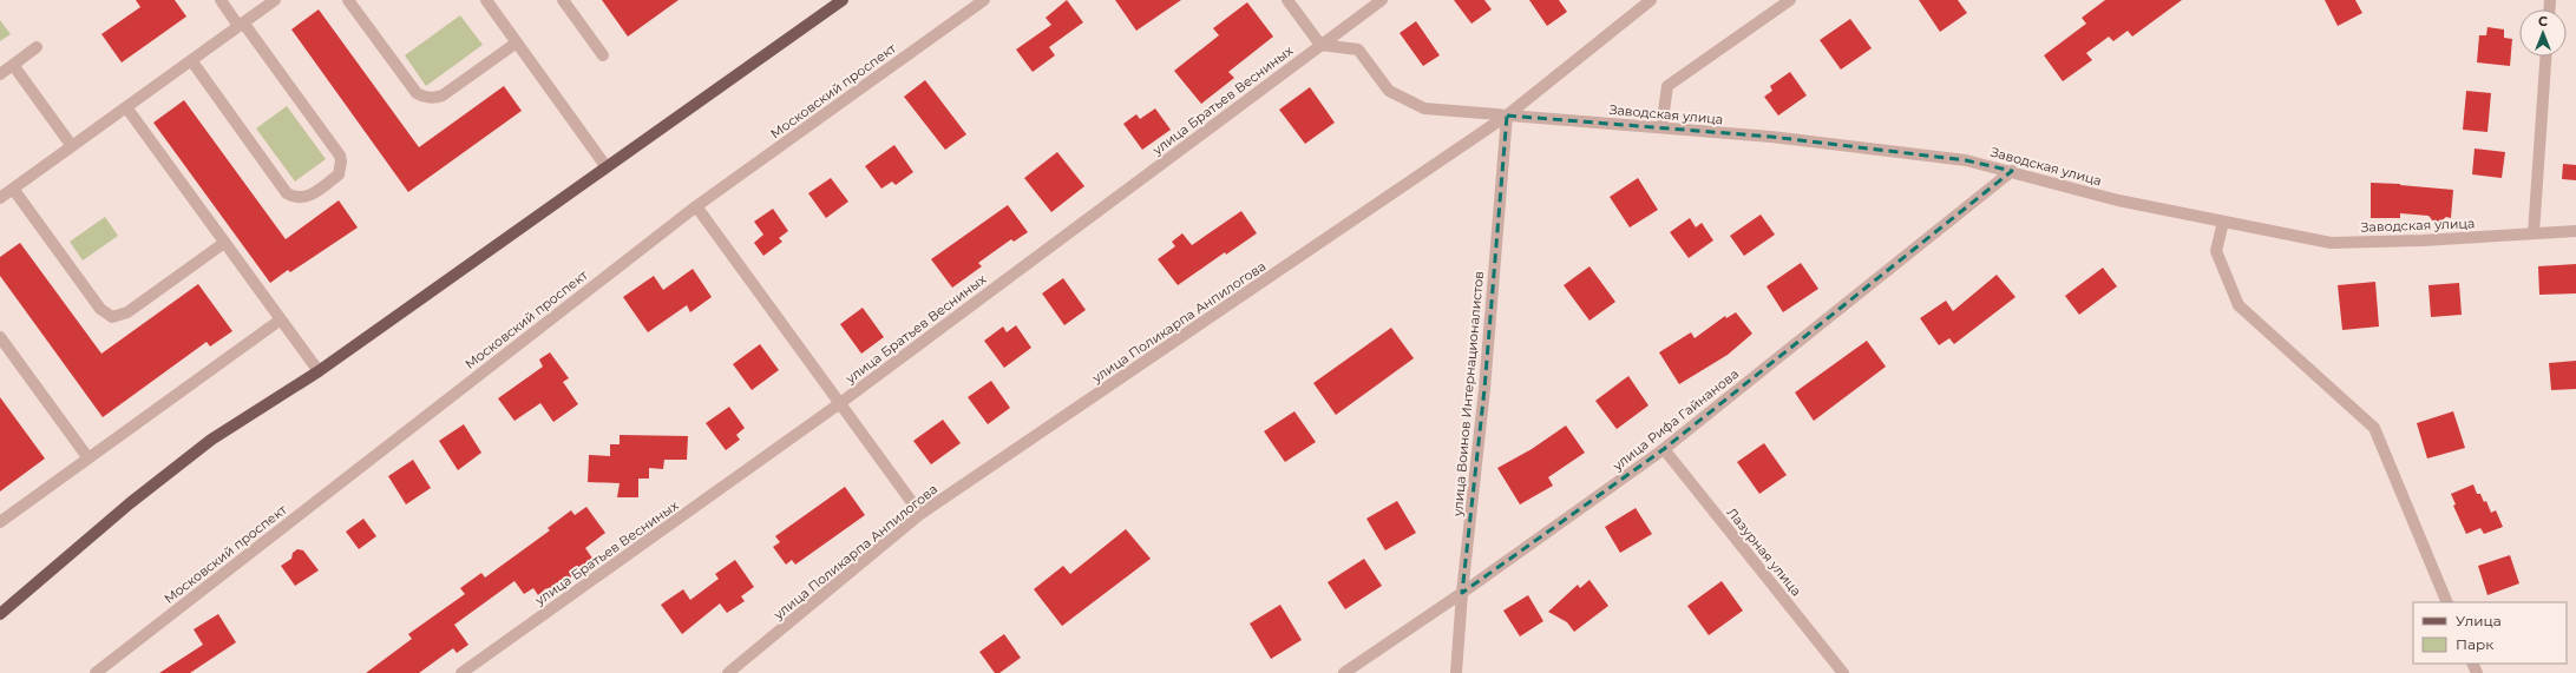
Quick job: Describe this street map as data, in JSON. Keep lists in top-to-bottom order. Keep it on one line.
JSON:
{"streets":{"street":["Московский проспект","улица Братьев Весниных","Заводская улица","улица Поликарпа Анпилогова","улица Воинов Интернационалистов","улица Рифа Гайнанова","Лазурная улица"]},"crossings":[["улица Братьев Весниных","Заводская улица"],["Заводская улица","улица Поликарпа Анпилогова"],["Заводская улица","улица Воинов Интернационалистов"],["Заводская улица","улица Рифа Гайнанова"],["улица Поликарпа Анпилогова","улица Воинов Интернационалистов"],["улица Воинов Интернационалистов","улица Рифа Гайнанова"],["улица Рифа Гайнанова","Лазурная улица"]],"legend":["Улица","Парк"],"north":"top"}
